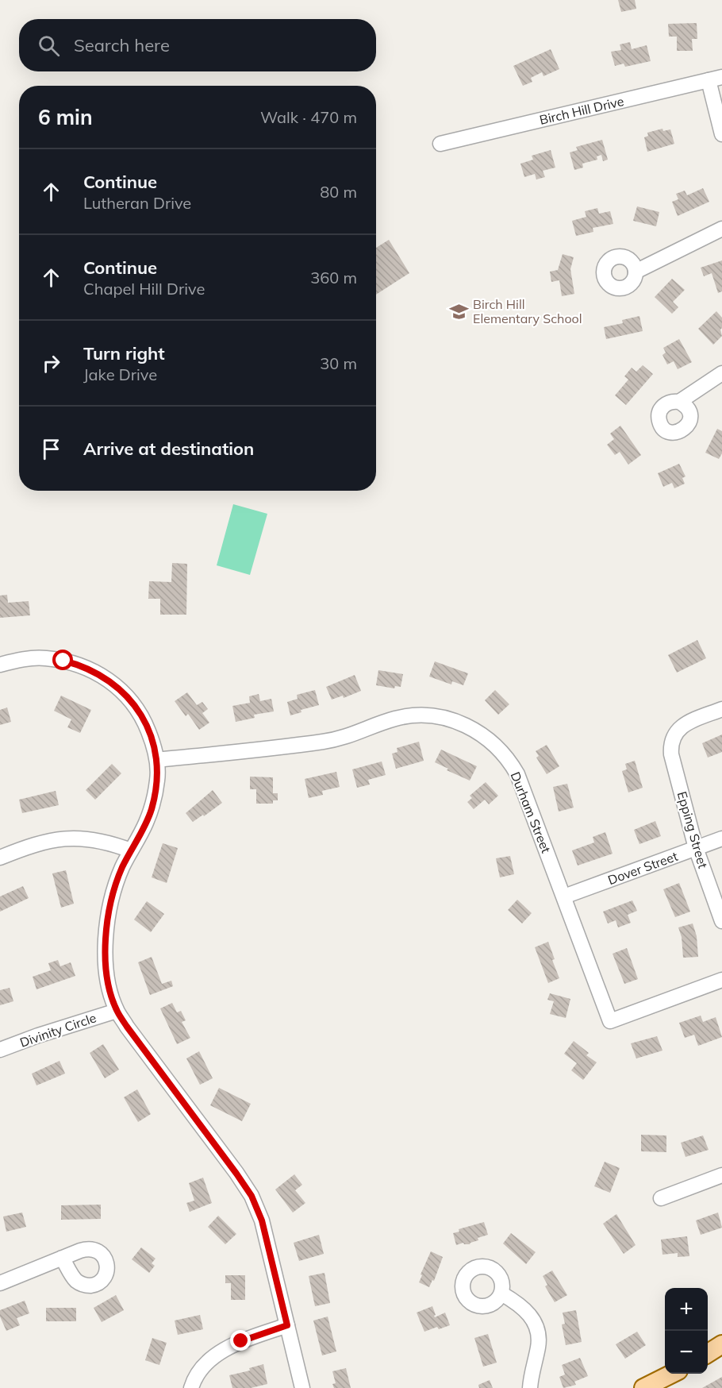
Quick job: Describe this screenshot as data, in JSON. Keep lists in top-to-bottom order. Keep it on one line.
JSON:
{"streets":{"street":["Birch Hill Drive","Durham Street","Epping Street","Dover Street","Divinity Circle"]},"crossings":[["Durham Street","Dover Street"],["Epping Street","Dover Street"]],"places":{"school or university":["Birch Hill Elementary School"]},"page":{"search":"Search here","heading":["6 min","Walk · 470 m"],"list":[["Continue","Lutheran Drive","80 m"],["Continue","Chapel Hill Drive","360 m"],["Turn right","Jake Drive","30 m"],"Arrive at destination"],"map_buttons":["+","−"]}}
